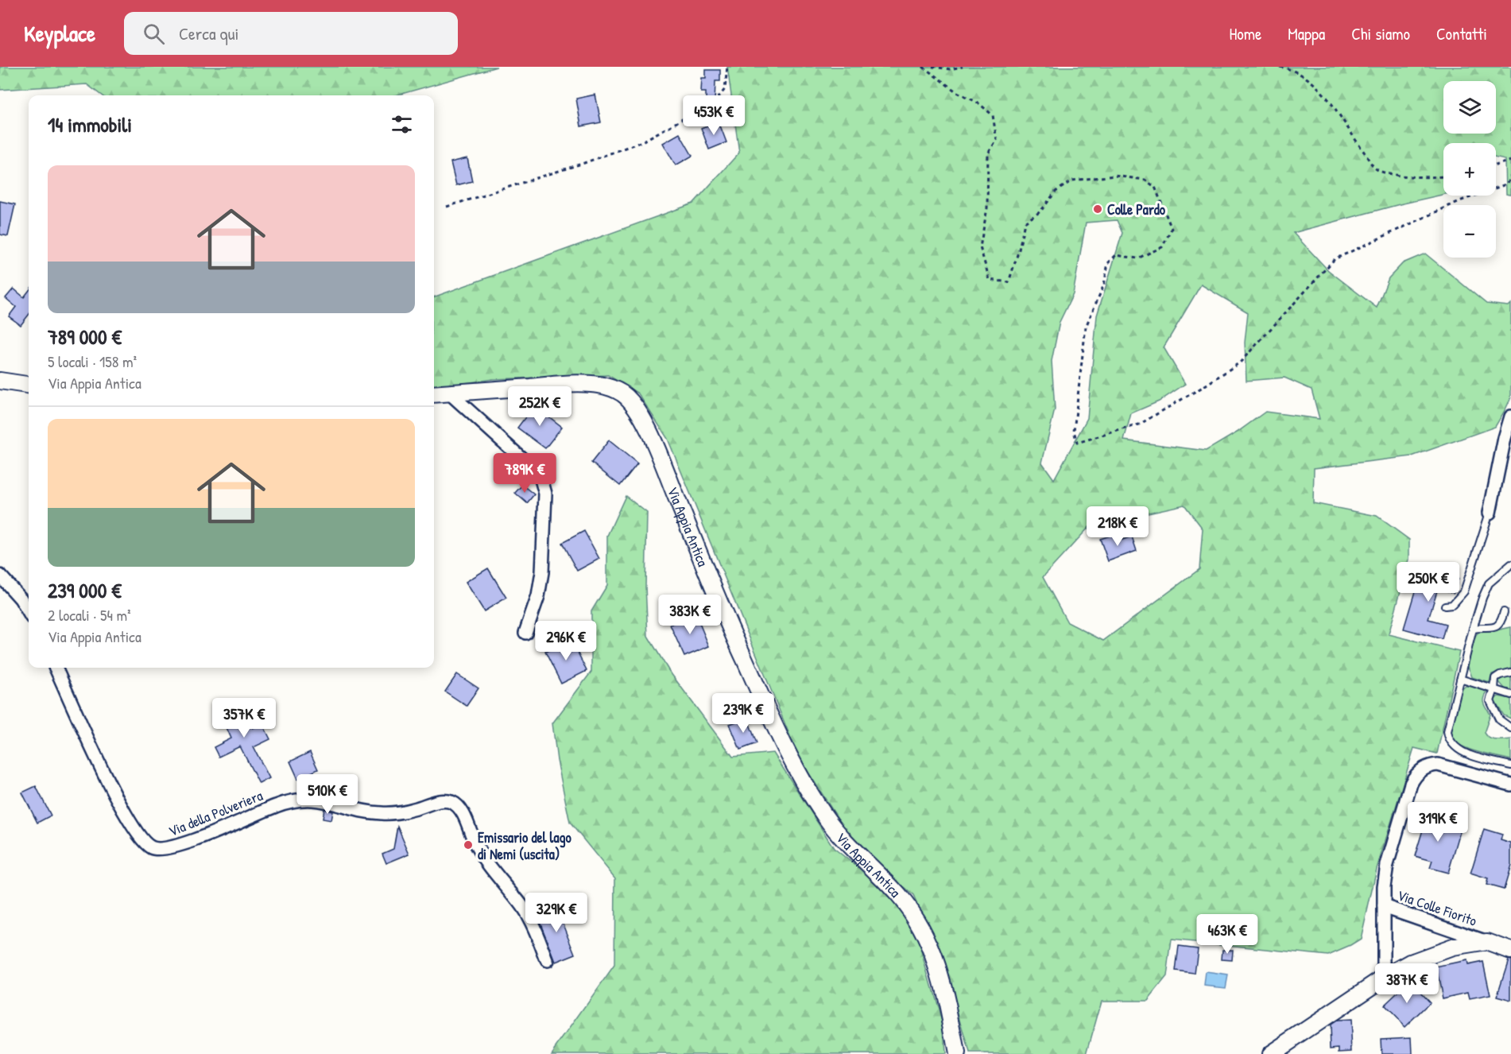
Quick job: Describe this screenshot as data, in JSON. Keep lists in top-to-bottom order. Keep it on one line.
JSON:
{"streets":{"street":["Via Appia Antica","Via della Polveriera","Via Colle Fiorito"]},"places":["Colle Pardo","Emissario del lago di Nemi (uscita)"],"page":{"header":"Keyplace","search":"Cerca qui","nav":["Home","Mappa","Chi siamo","Contatti"],"map_buttons":["+","−"],"price":["453K €","252K €","789K €","218K €","250K €","383K €","296K €","239K €","357K €","510K €","319K €","329K €","463K €","387K €"],"heading":"14 immobili","list":[{"name":"789 000 €","note":"5 locali · 158 m² · Via Appia Antica"},{"name":"239 000 €","note":"2 locali · 54 m² · Via Appia Antica"}]}}
